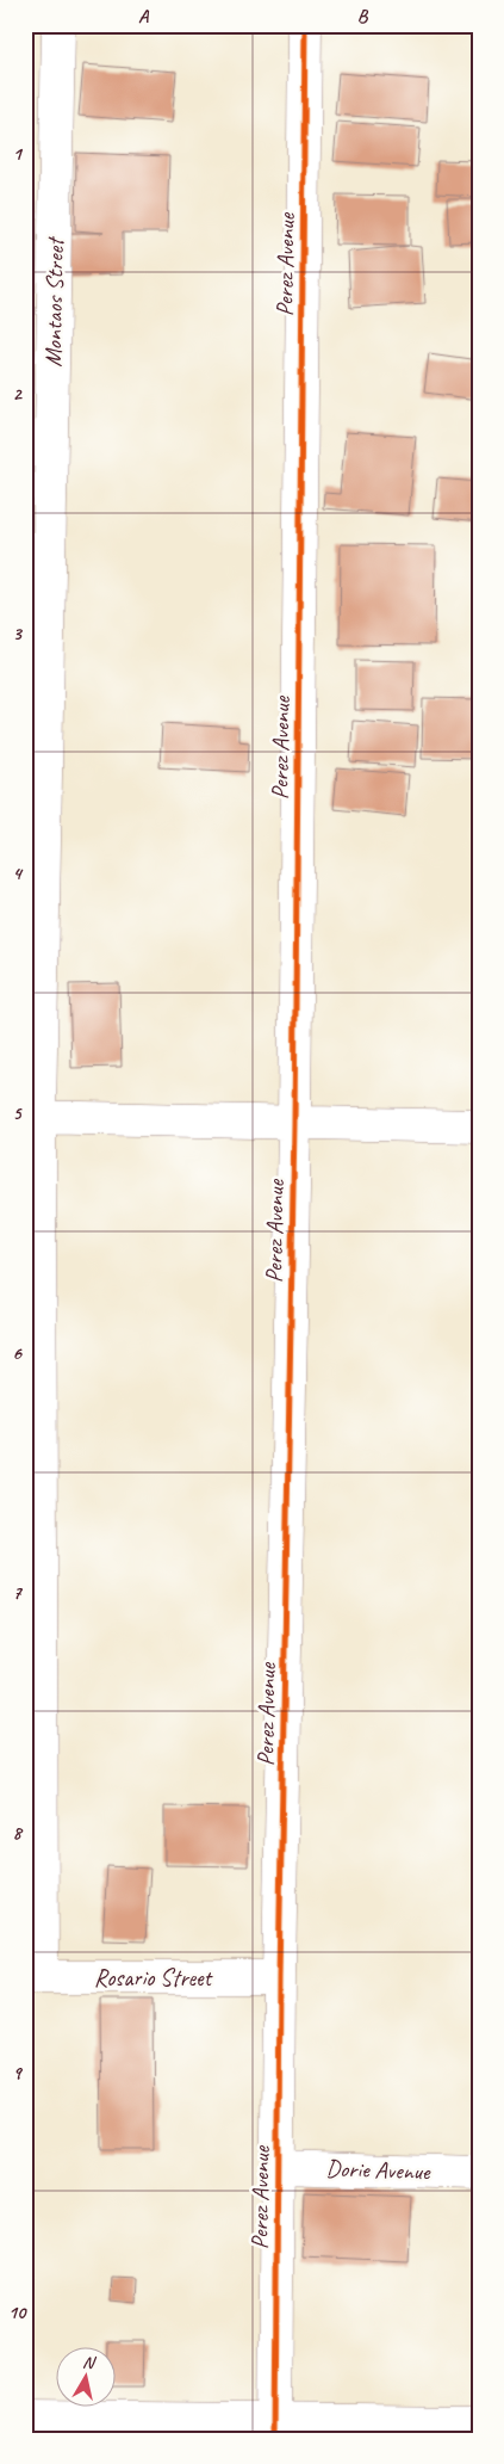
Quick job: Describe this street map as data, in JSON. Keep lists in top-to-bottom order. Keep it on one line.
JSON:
{"streets":{"street":["Perez Avenue","Montaos Street","Rosario Street","Dorie Avenue"]},"crossings":[["Perez Avenue","Rosario Street"],["Perez Avenue","Dorie Avenue"],["Montaos Street","Rosario Street"]],"north":"top","grid":{"columns":["A","B"],"rows":["1","2","3","4","5","6","7","8","9","10"]}}
